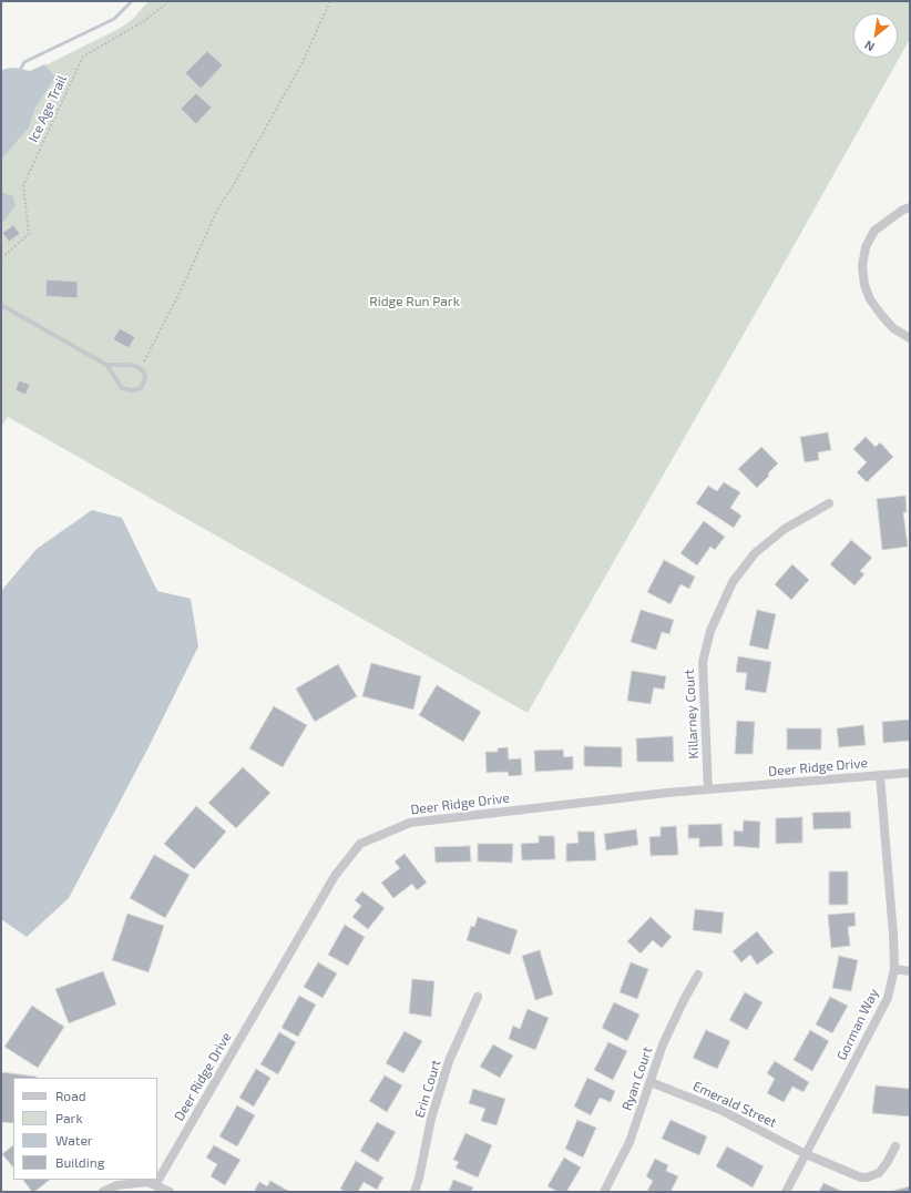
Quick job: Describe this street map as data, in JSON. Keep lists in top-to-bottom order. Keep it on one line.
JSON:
{"streets":{"street":["Killarney Court","Deer Ridge Drive","Gorman Way","Ryan Court","Erin Court","Emerald Street"],"path":["Ice Age Trail"]},"crossings":[["Killarney Court","Deer Ridge Drive"],["Deer Ridge Drive","Gorman Way"],["Gorman Way","Emerald Street"],["Ryan Court","Emerald Street"]],"parks":["Ridge Run Park"],"legend":["Road","Park","Water","Building"],"north":"bottom left"}
